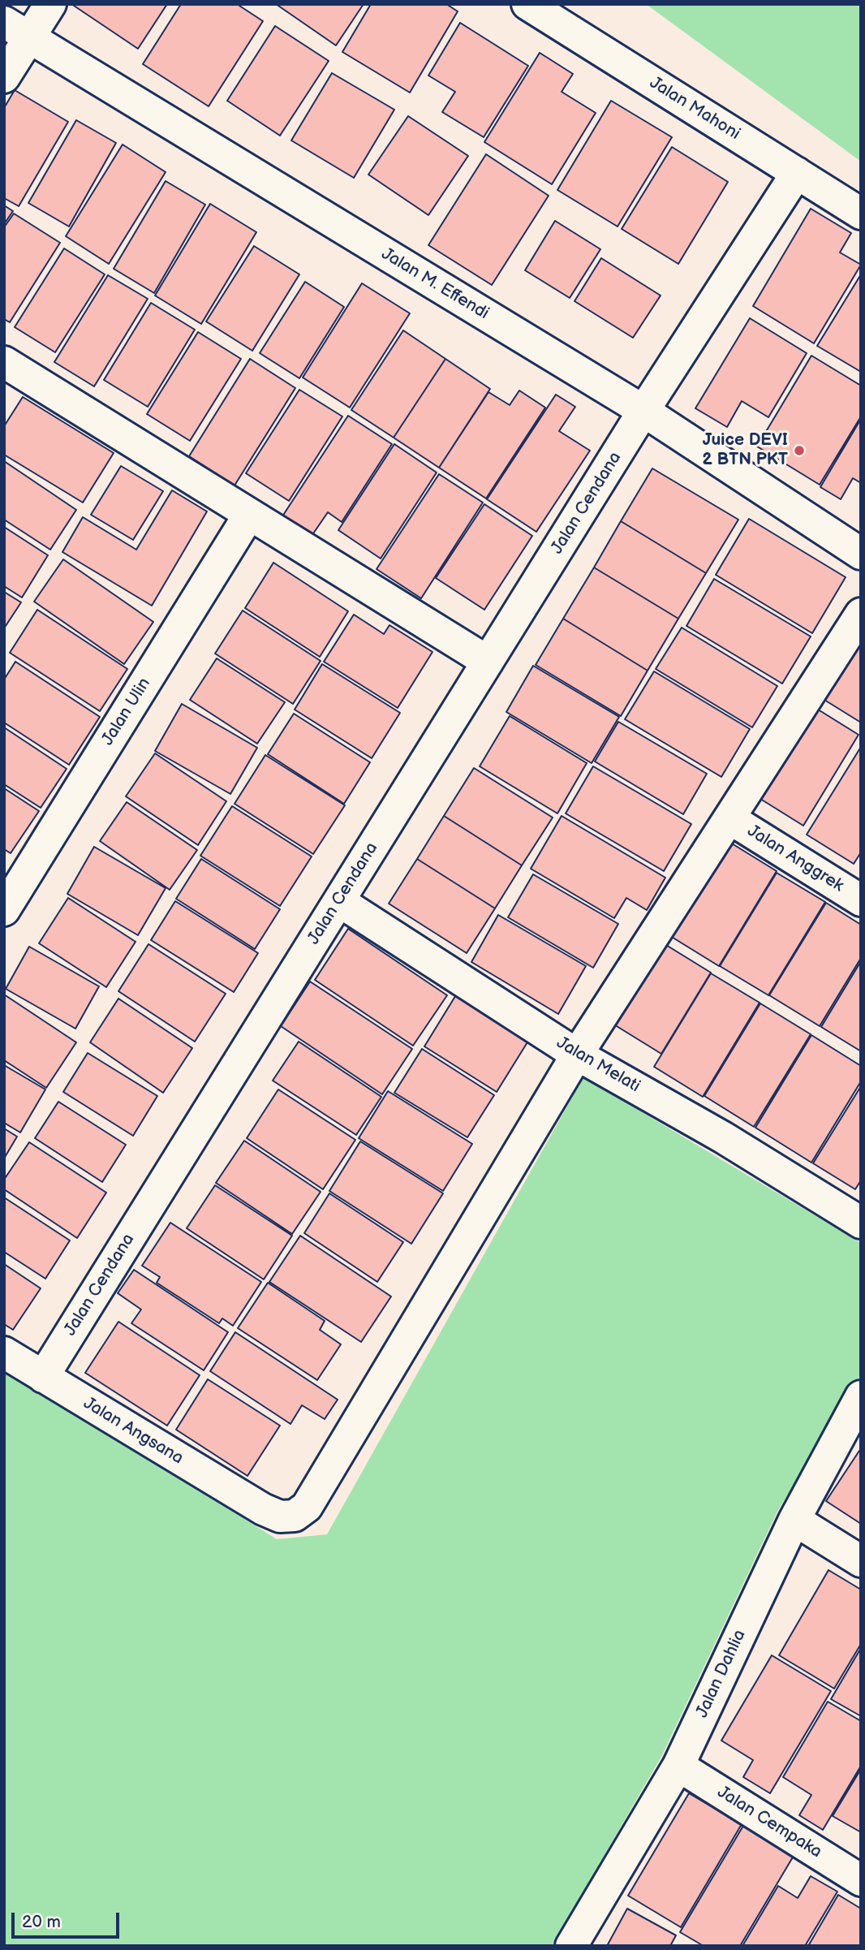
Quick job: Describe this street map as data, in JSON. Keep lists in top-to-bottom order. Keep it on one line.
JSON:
{"streets":{"street":["Jalan Mahoni","Jalan M. Effendi","Jalan Cendana","Jalan Ulin","Jalan Anggrek","Jalan Melati","Jalan Angsana","Jalan Dahlia","Jalan Cempaka"]},"crossings":[["Jalan Mahoni","Jalan Cendana"],["Jalan M. Effendi","Jalan Cendana"],["Jalan Cendana","Jalan Melati"],["Jalan Cendana","Jalan Angsana"],["Jalan Anggrek","Jalan Angsana"],["Jalan Melati","Jalan Angsana"],["Jalan Dahlia","Jalan Cempaka"]],"places":["Juice DEVI 2 BTN PKT"],"scale_bar":"20 m"}
